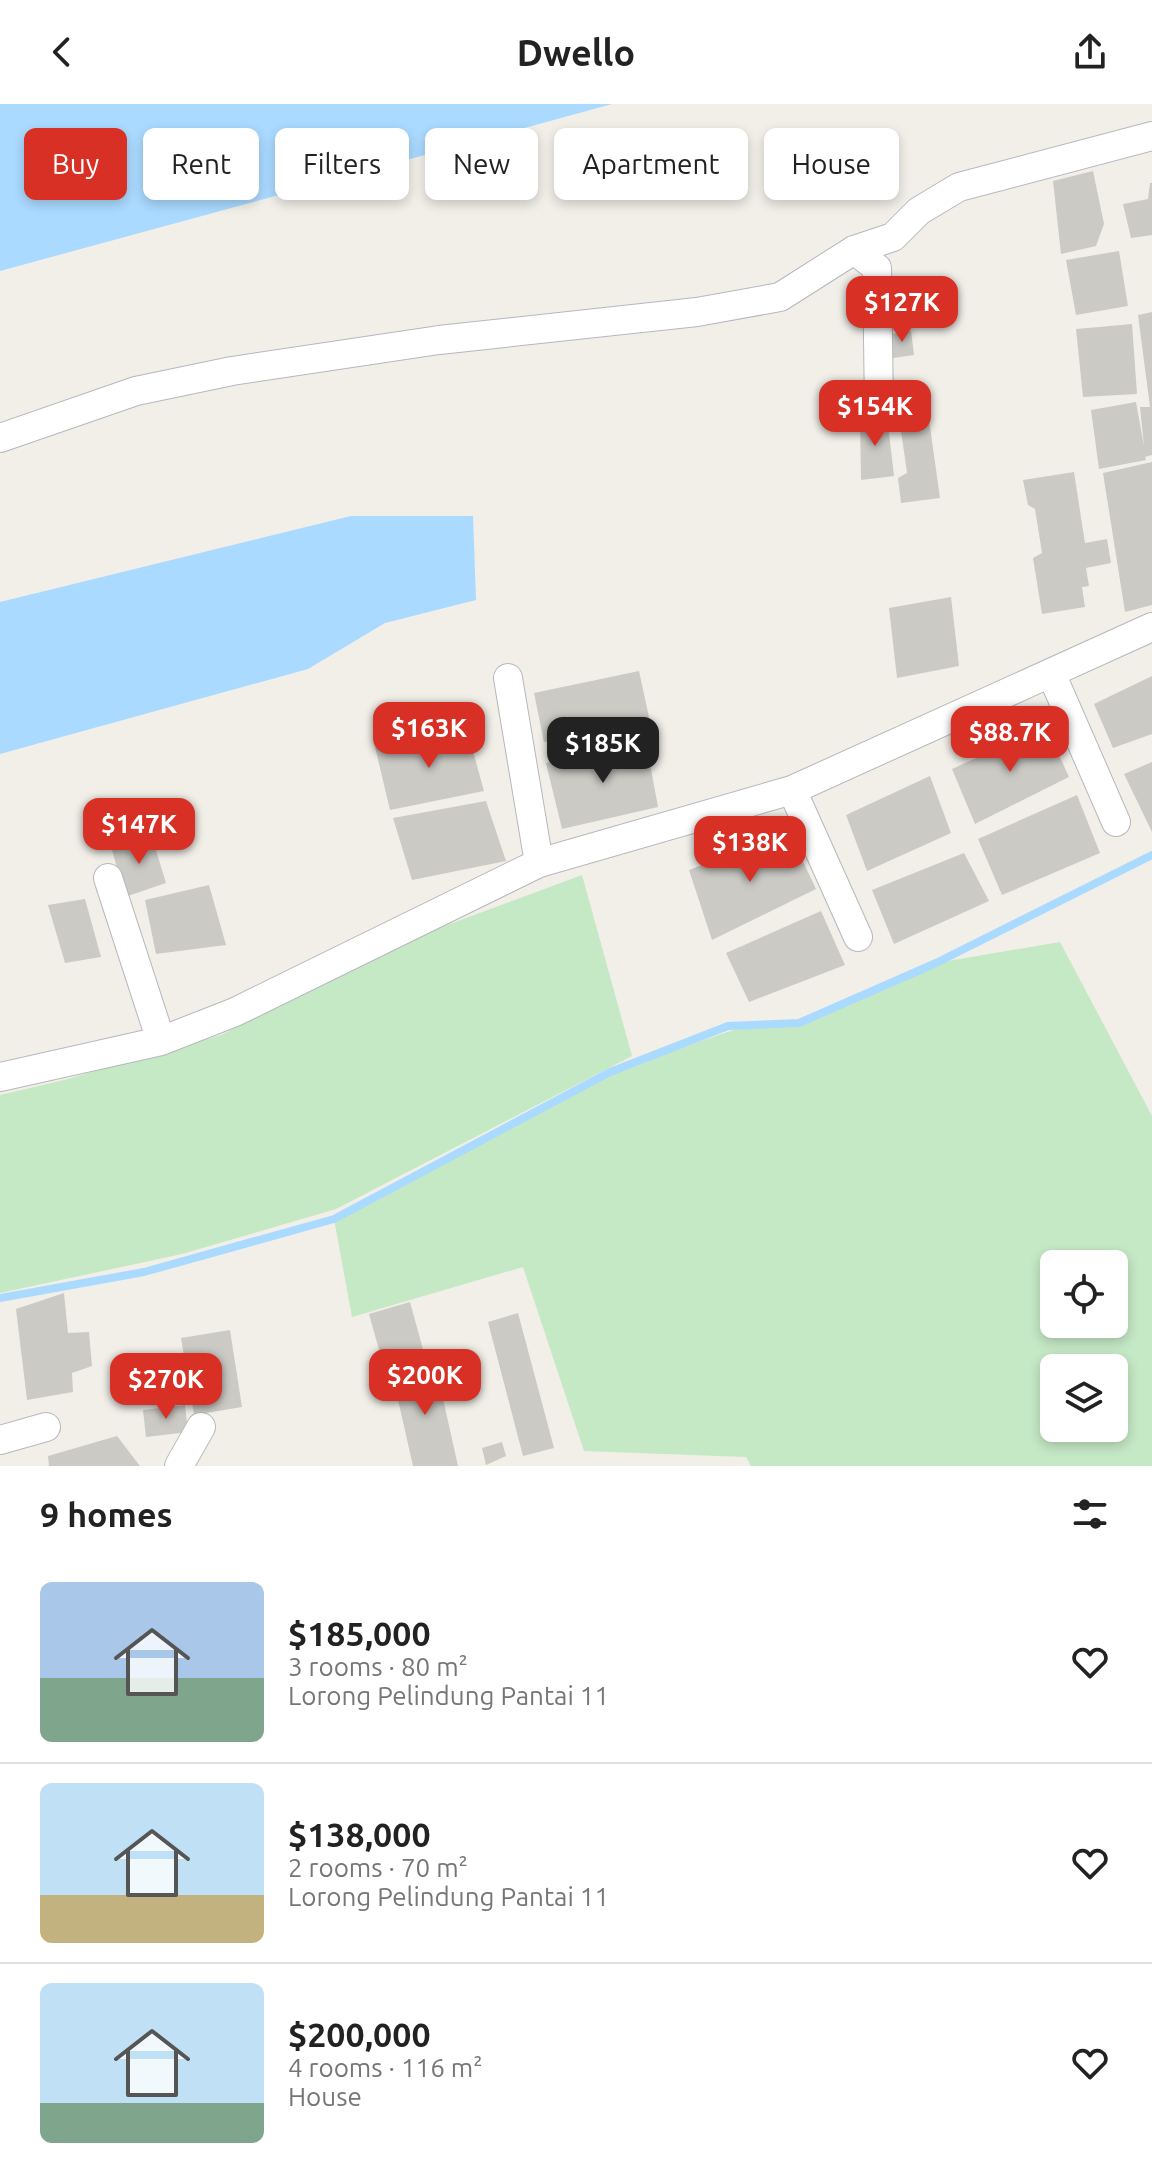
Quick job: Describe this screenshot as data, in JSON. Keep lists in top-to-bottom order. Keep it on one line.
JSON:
{"page":{"header":"Dwello","chip":["Buy","Rent","Filters","New","Apartment","House"],"price":["$127K","$154K","$163K","$88.7K","$185K","$147K","$138K","$200K","$270K"],"heading":"9 homes","list":[{"name":"$185,000","note":"3 rooms · 80 m² · Lorong Pelindung Pantai 11"},{"name":"$138,000","note":"2 rooms · 70 m² · Lorong Pelindung Pantai 11"},{"name":"$200,000","note":"4 rooms · 116 m² · House"}]}}
